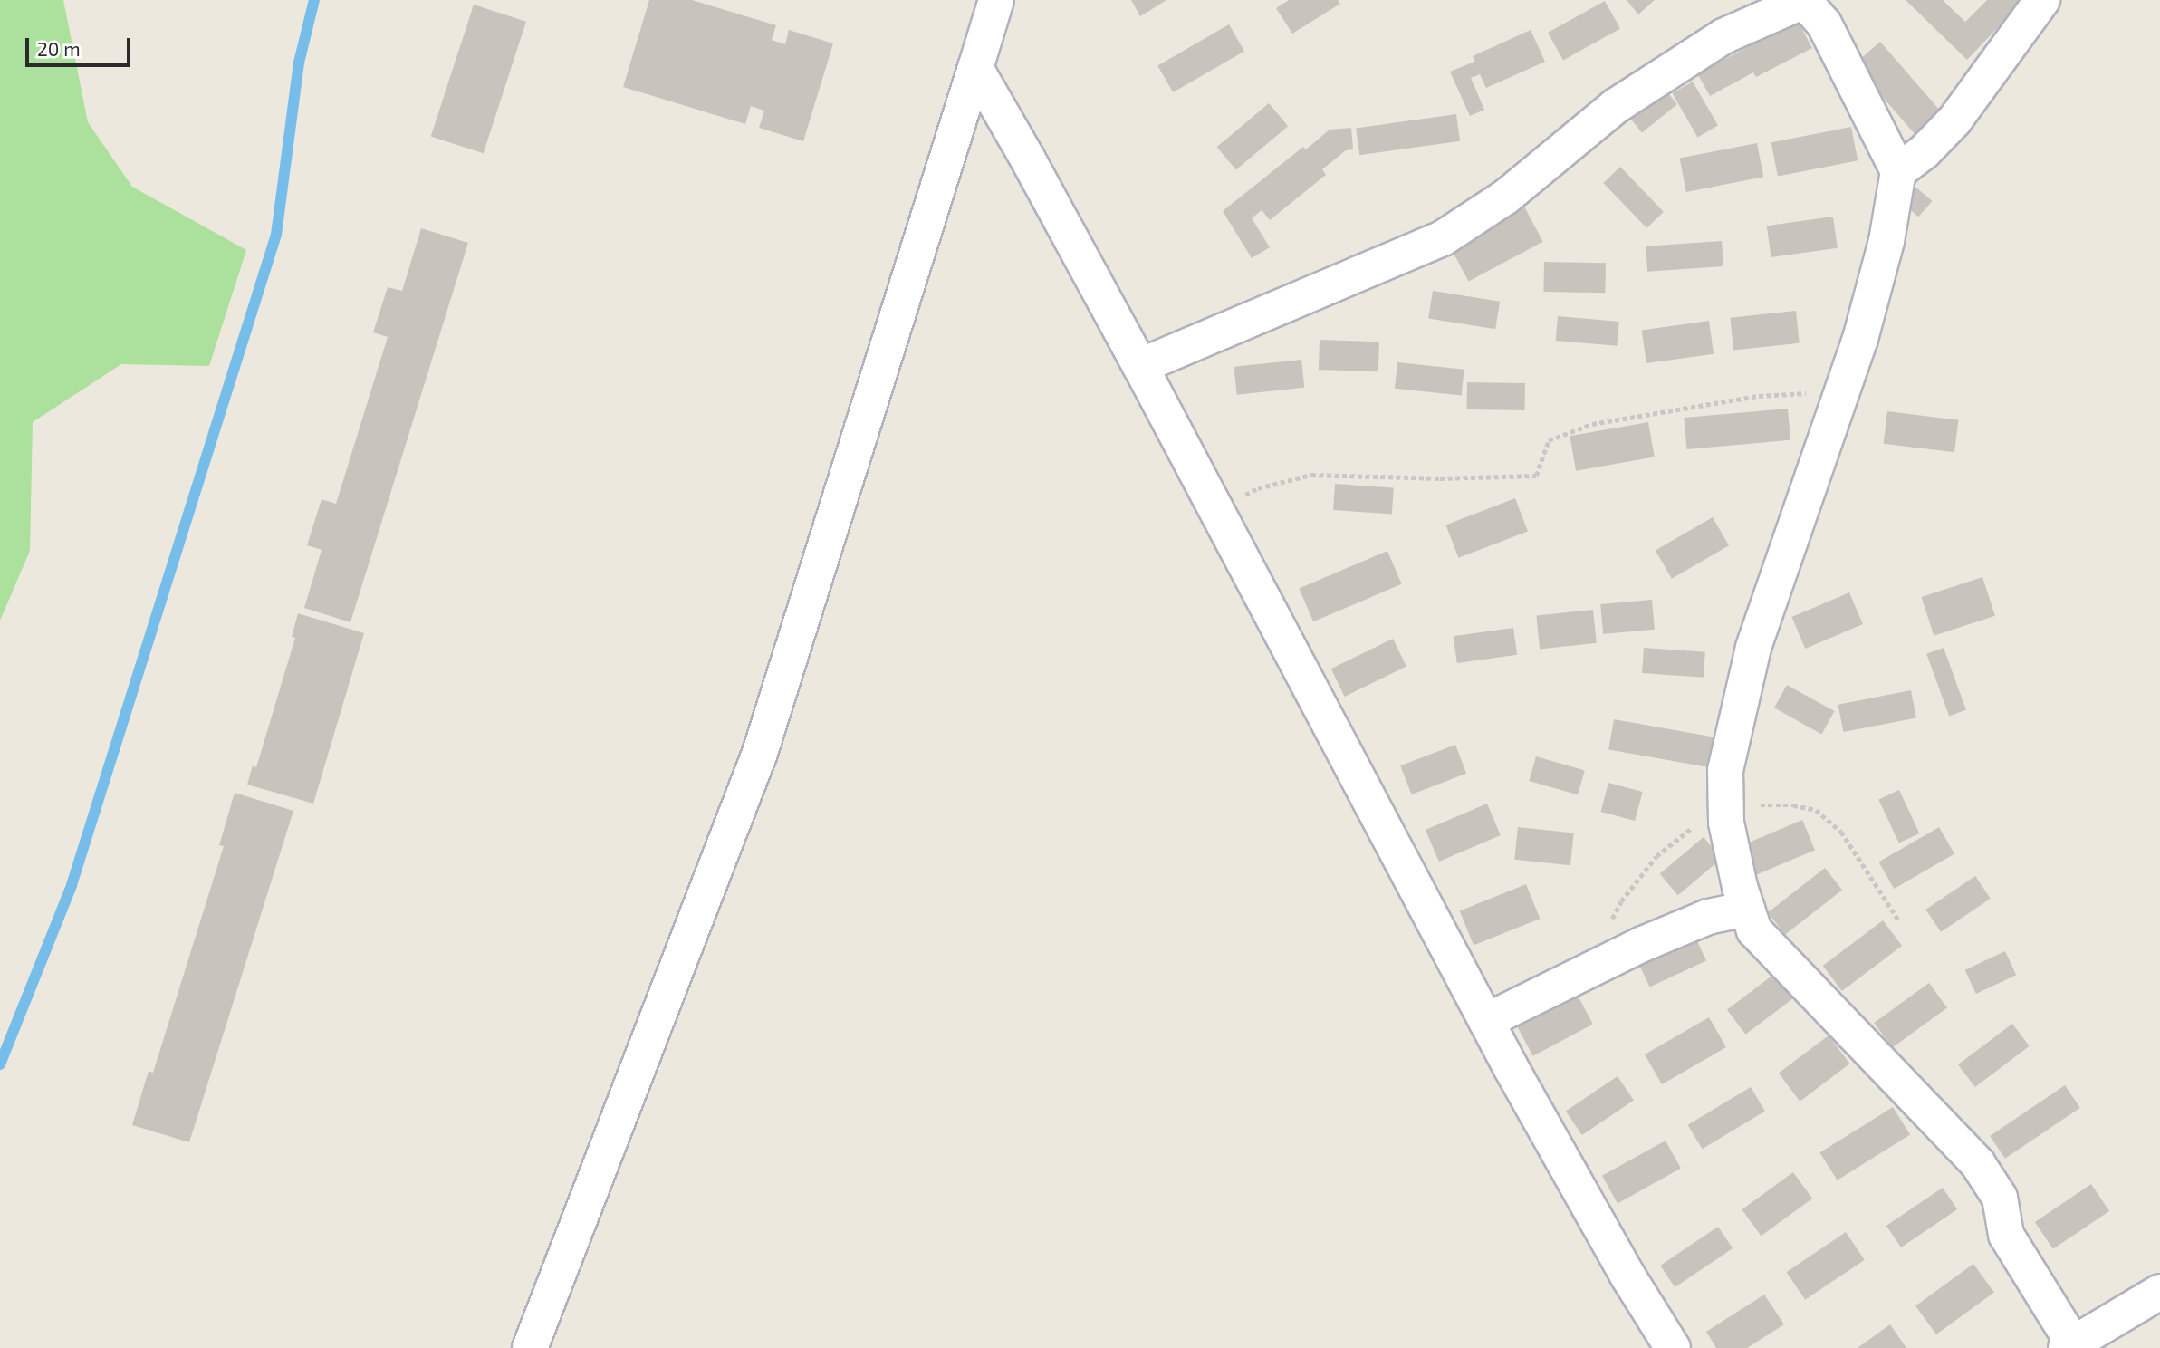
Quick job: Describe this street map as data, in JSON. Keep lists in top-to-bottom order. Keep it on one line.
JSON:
{"scale_bar":"20 m"}
